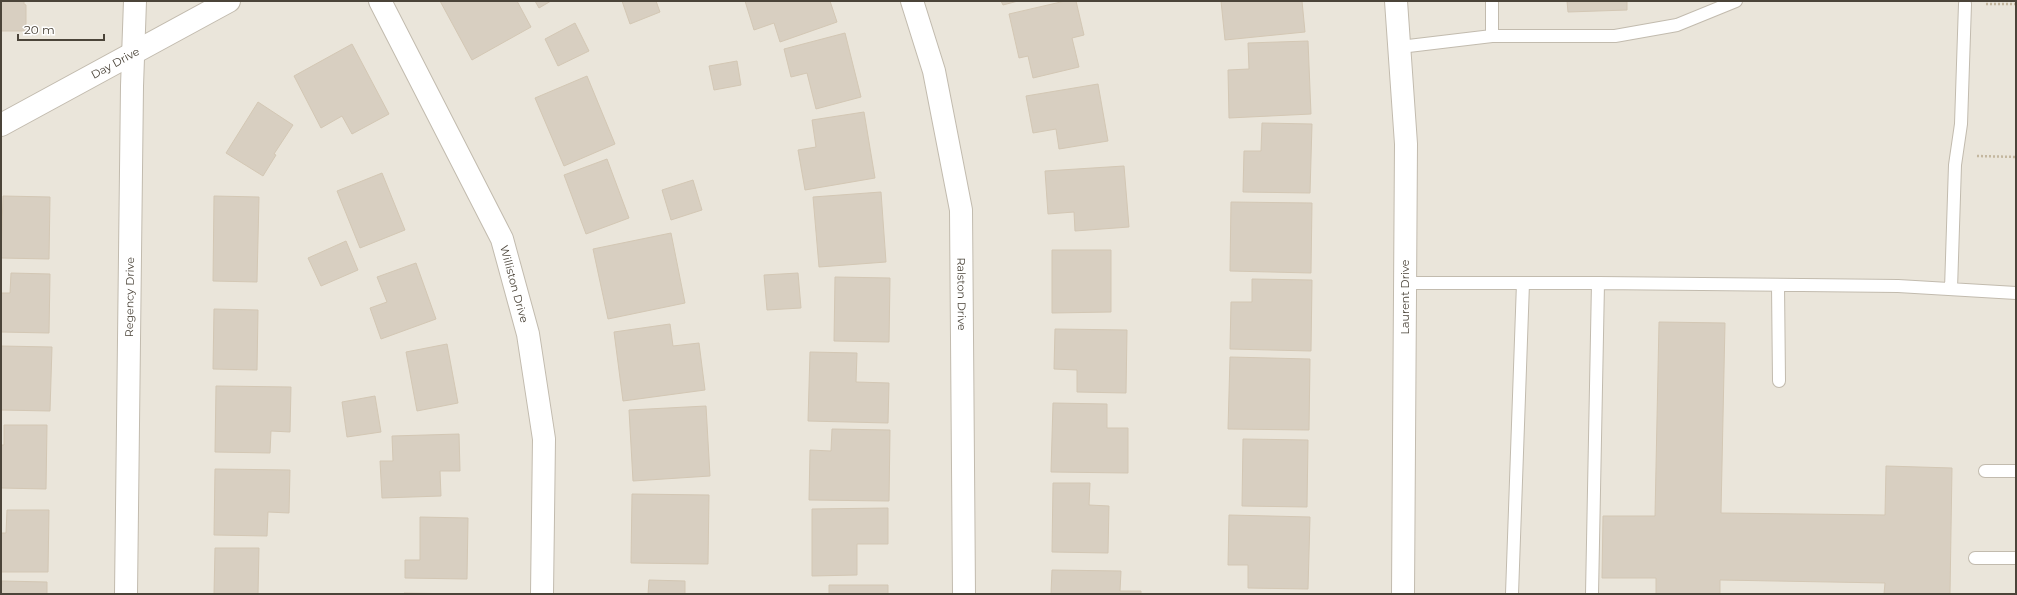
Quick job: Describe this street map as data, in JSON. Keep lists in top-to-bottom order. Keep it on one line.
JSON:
{"streets":{"street":["Day Drive","Williston Drive","Ralston Drive","Regency Drive","Laurent Drive"]},"crossings":[["Day Drive","Regency Drive"]],"scale_bar":"20 m"}
